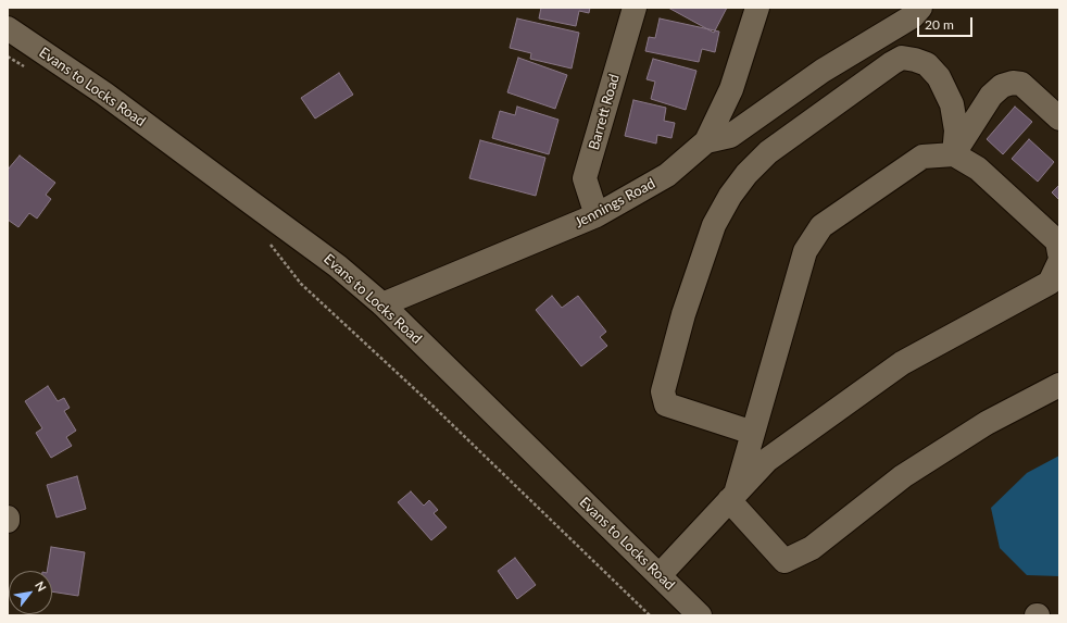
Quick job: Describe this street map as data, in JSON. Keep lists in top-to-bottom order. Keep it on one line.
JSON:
{"streets":{"street":["Evans to Locks Road","Barrett Road","Jennings Road"]},"crossings":[["Evans to Locks Road","Jennings Road"],["Barrett Road","Jennings Road"]],"scale_bar":"20 m","north":"top right"}
